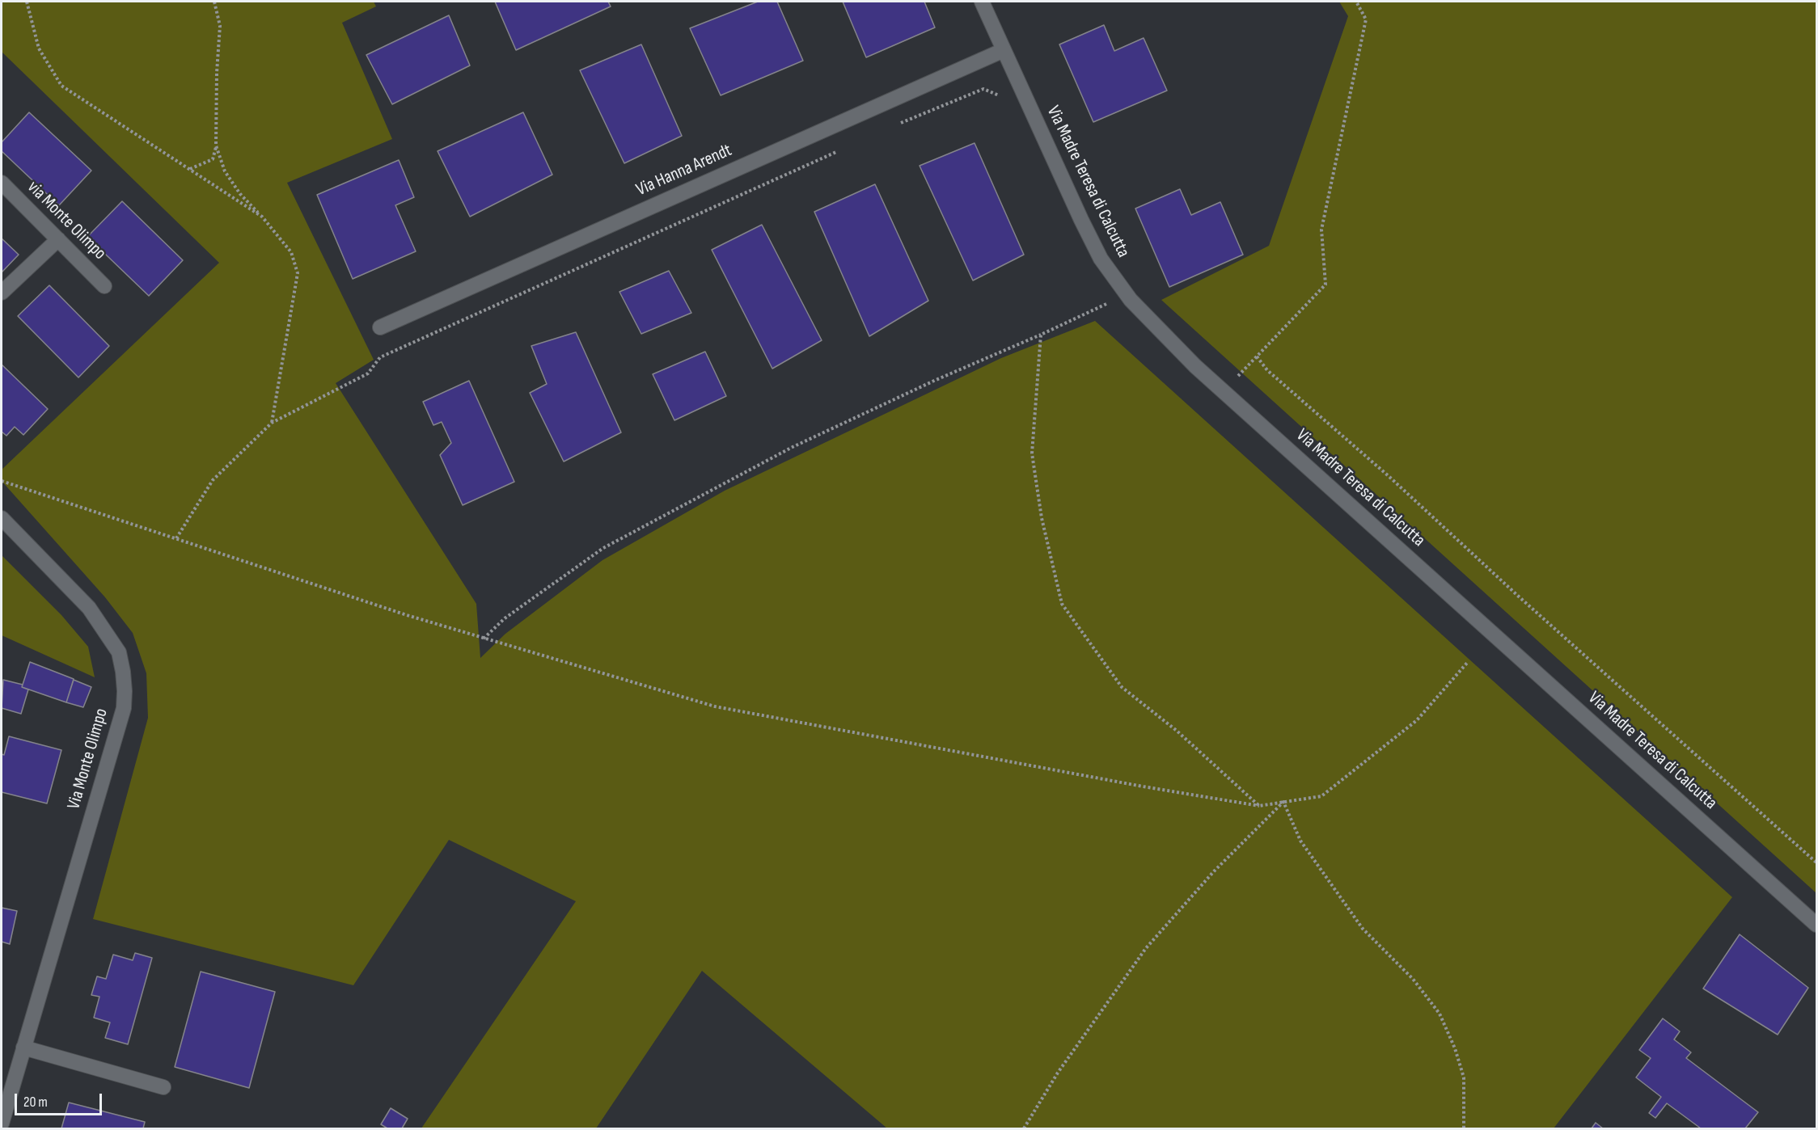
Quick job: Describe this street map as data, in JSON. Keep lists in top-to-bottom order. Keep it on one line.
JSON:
{"streets":{"street":["Via Hanna Arendt","Via Madre Teresa di Calcutta","via Monte Olimpo","Via Monte Olimpo"]},"crossings":[["Via Hanna Arendt","Via Madre Teresa di Calcutta"],["via Monte Olimpo","Via Monte Olimpo"]],"scale_bar":"20 m"}
